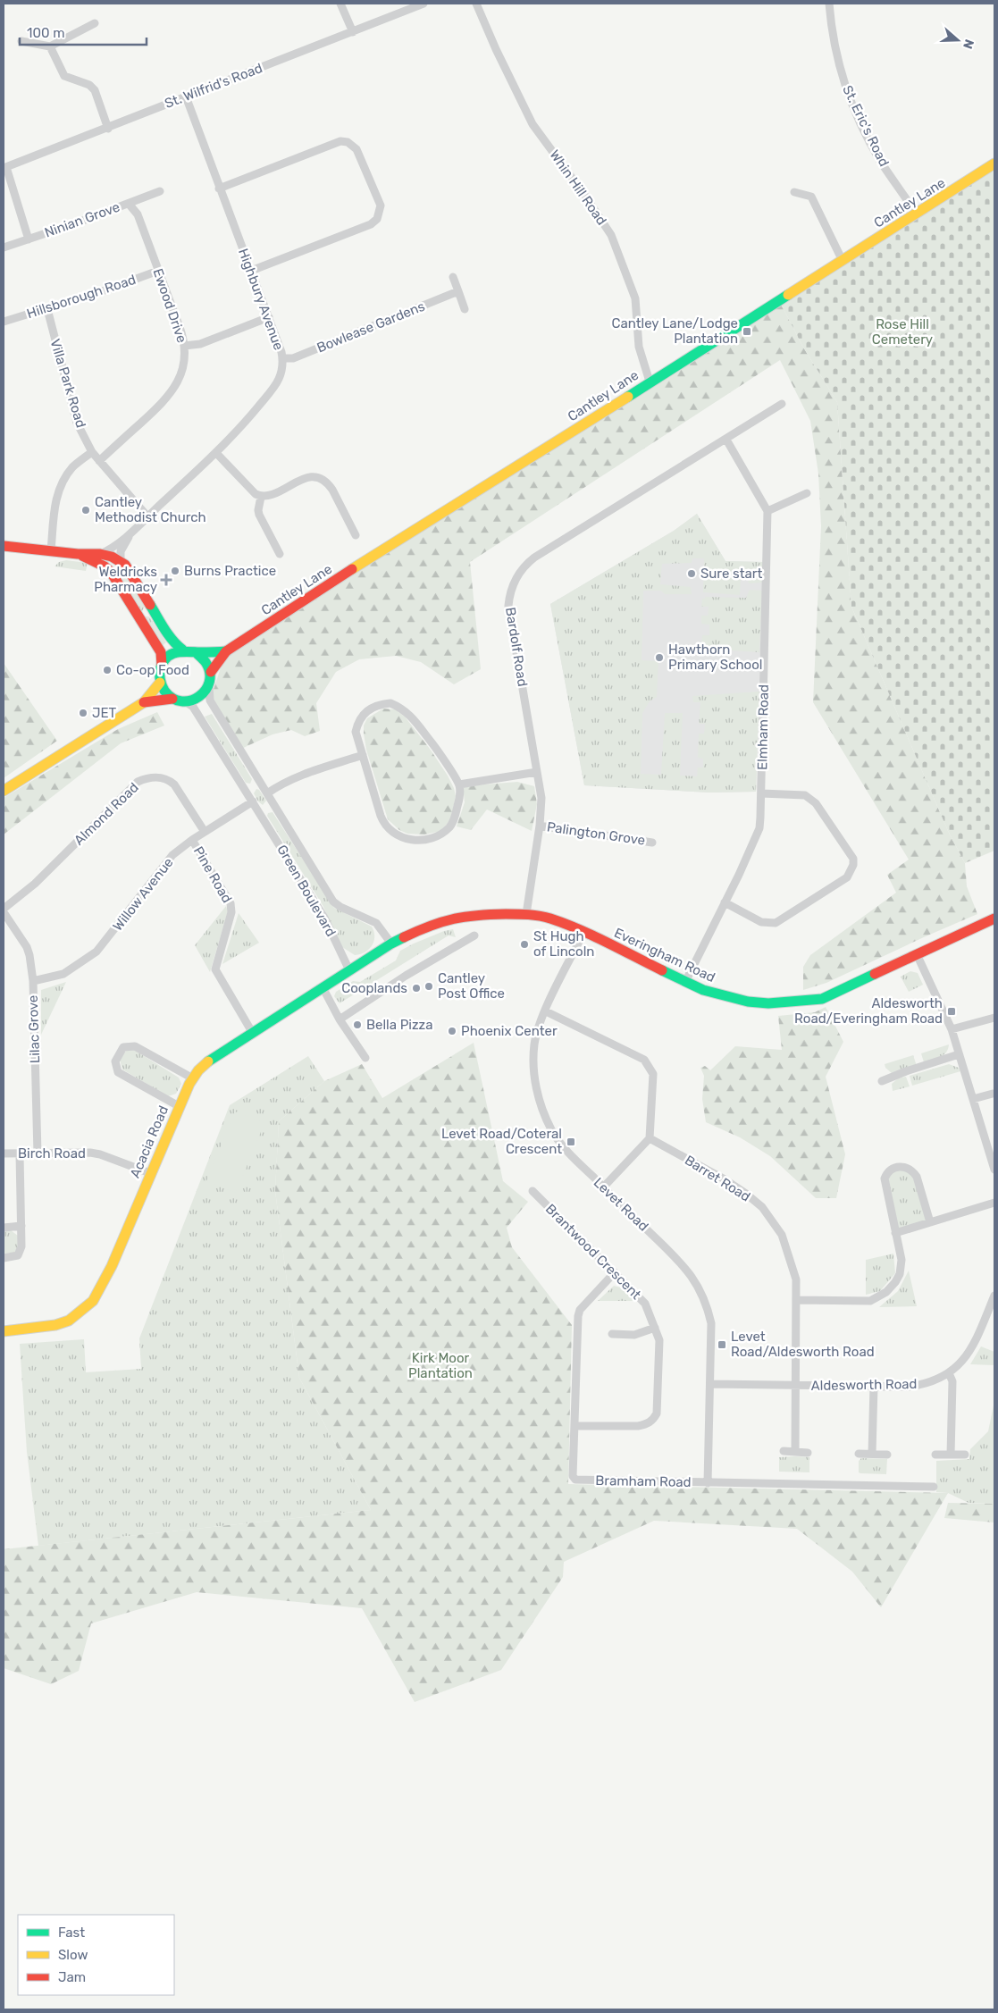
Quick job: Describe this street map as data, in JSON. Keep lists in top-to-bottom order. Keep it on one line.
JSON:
{"streets":{"street":["St. Wilfrid's Road","St. Eric's Road","Whin Hill Road","Cantley Lane","Ninian Grove","Hillsborough Road","Highbury Avenue","Ewood Drive","Bowlease Gardens","Villa Park Road","Bardolf Road","Elmham Road","Almond Road","Palington Grove","Pine Road","Green Boulevard","Willow Avenue","Everingham Road","Lilac Grove","Acacia Road","Birch Road","Barret Road","Levet Road","Brantwood Crescent","Aldesworth Road","Bramham Road"]},"crossings":[["St. Wilfrid's Road","Highbury Avenue"],["St. Eric's Road","Cantley Lane"],["Whin Hill Road","Cantley Lane"],["Cantley Lane","Green Boulevard"],["Ninian Grove","Ewood Drive"],["Hillsborough Road","Ewood Drive"],["Hillsborough Road","Villa Park Road"],["Highbury Avenue","Bowlease Gardens"],["Highbury Avenue","Villa Park Road"],["Ewood Drive","Villa Park Road"],["Bardolf Road","Palington Grove"],["Bardolf Road","Everingham Road"],["Elmham Road","Everingham Road"],["Almond Road","Willow Avenue"],["Pine Road","Willow Avenue"],["Pine Road","Acacia Road"],["Green Boulevard","Willow Avenue"],["Green Boulevard","Everingham Road"],["Green Boulevard","Acacia Road"],["Willow Avenue","Lilac Grove"],["Everingham Road","Acacia Road"],["Everingham Road","Levet Road"],["Lilac Grove","Birch Road"],["Acacia Road","Birch Road"],["Barret Road","Aldesworth Road"],["Levet Road","Aldesworth Road"],["Levet Road","Bramham Road"],["Brantwood Crescent","Bramham Road"]],"parks":["Rose Hill Cemetery","Kirk Moor Plantation"],"places":{"transit":["Cantley Lane/Lodge Plantation","Aldesworth Road/Everingham Road","Levet Road/Coteral Crescent","Levet Road/Aldesworth Road"],"other":["Cantley Methodist Church","Burns Practice","Sure start","Hawthorn Primary School","Co-op Food","JET","St Hugh of Lincoln","Cantley Post Office","Cooplands","Bella Pizza","Phoenix Center"],"health":["Weldricks Pharmacy"]},"legend":["Fast","Slow","Jam"],"scale_bar":"100 m","north":"right"}
